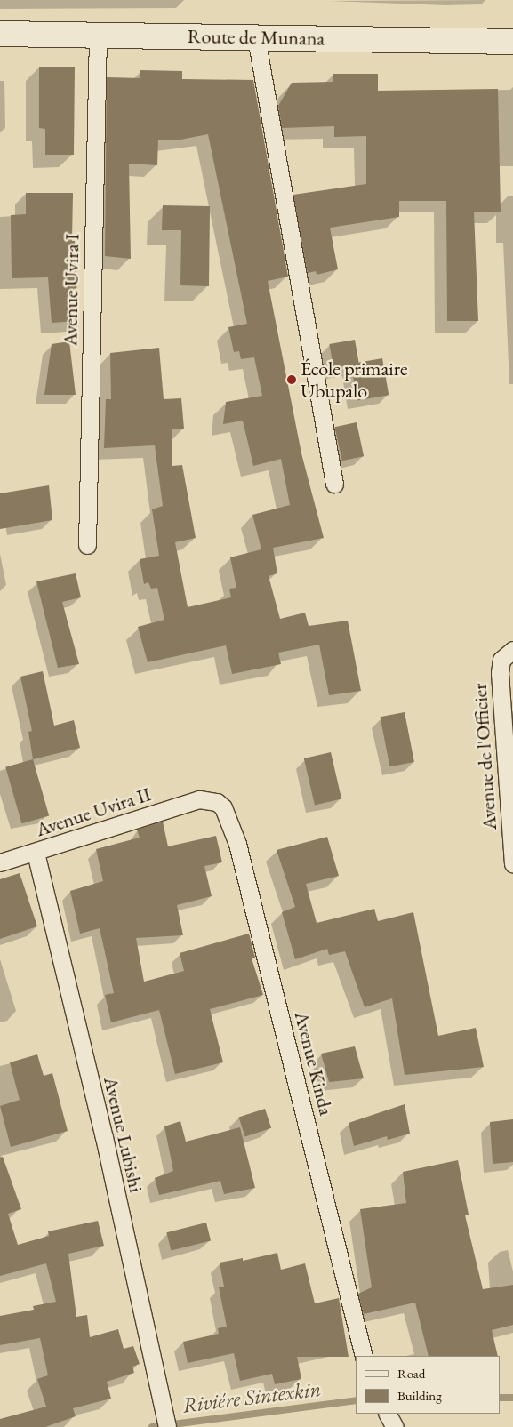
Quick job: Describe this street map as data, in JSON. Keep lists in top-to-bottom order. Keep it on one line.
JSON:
{"streets":{"main road":["Route de Munana"],"street":["Avenue Uvira I","Avenue de l'Officier","Avenue Uvira II","Avenue Kinda","Avenue Lubishi"]},"crossings":[["Route de Munana","Avenue Uvira I"],["Avenue Uvira II","Avenue Kinda"],["Avenue Uvira II","Avenue Lubishi"]],"water":["Riviére Sintexkin"],"places":["École primaire Ubupalo"],"legend":["Road","Building"]}
